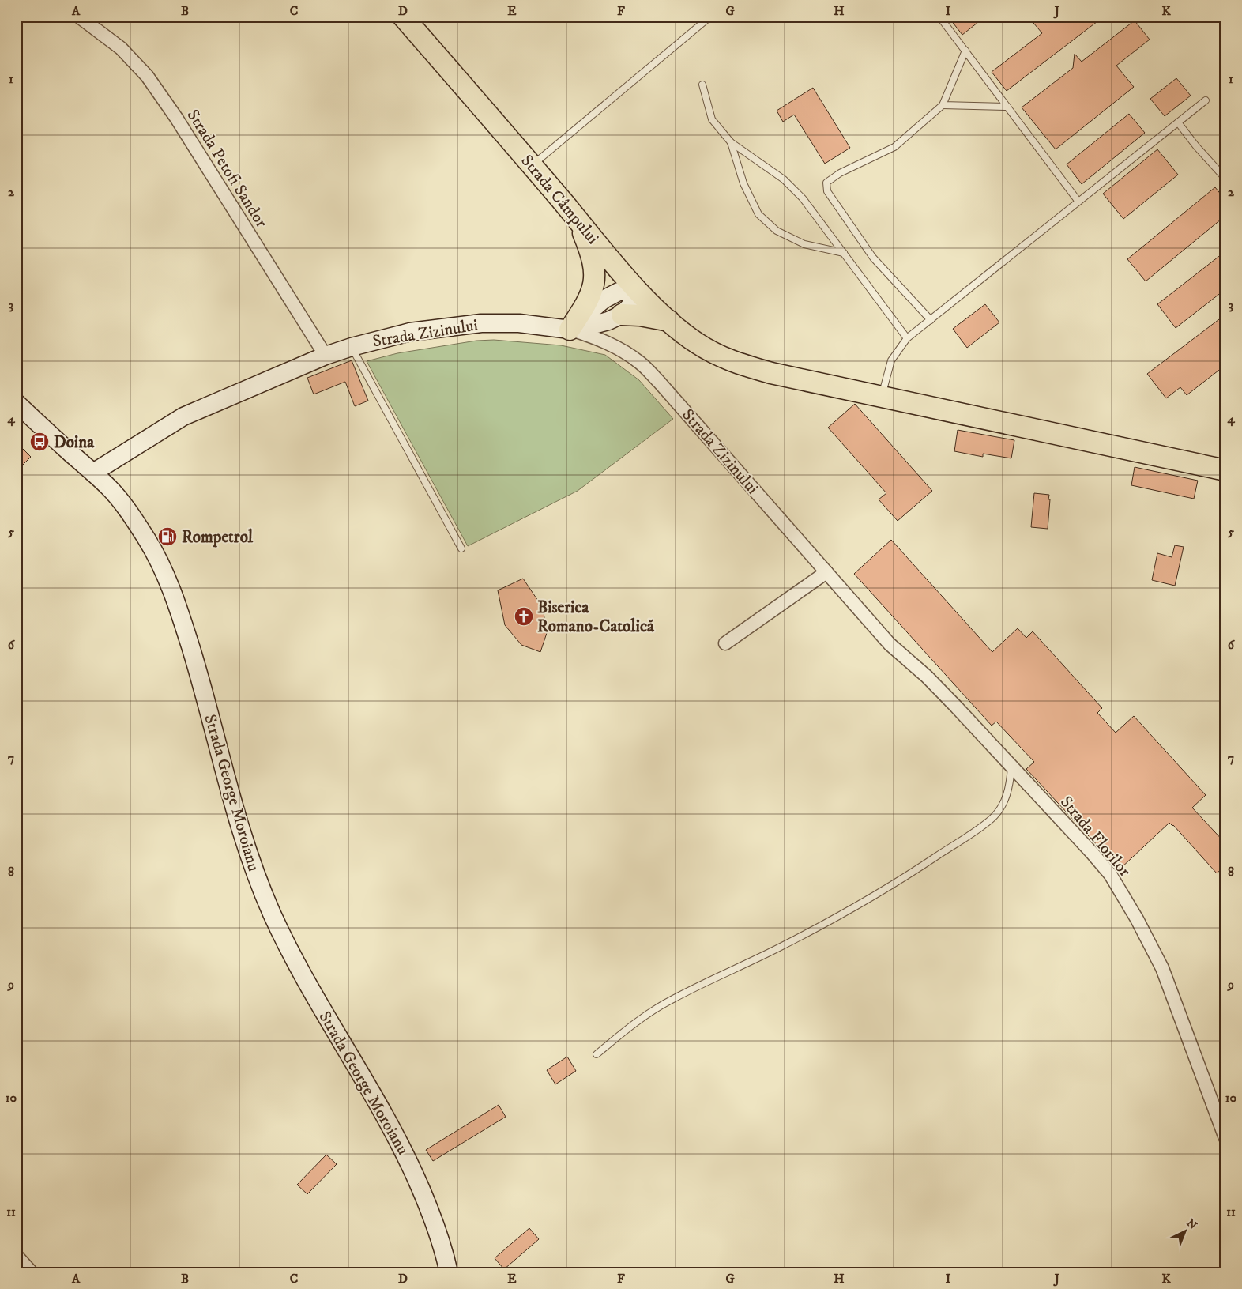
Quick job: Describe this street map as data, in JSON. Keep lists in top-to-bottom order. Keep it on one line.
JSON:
{"streets":{"main road":["Strada Câmpului","Strada Zizinului","Strada George Moroianu"],"street":["Strada Petofi Sandor","Strada Florilor"]},"crossings":[["Strada Petofi Sandor","Strada Zizinului"],["Strada Zizinului","Strada George Moroianu"],["Strada Zizinului","Strada Florilor"]],"places":{"bus stop":["Doina"],"fuel station":["Rompetrol"],"church":["Biserica Romano-Catolică"]},"north":"top right","grid":{"columns":["A","B","C","D","E","F","G","H","I","J","K"],"rows":["1","2","3","4","5","6","7","8","9","10","11"]}}
